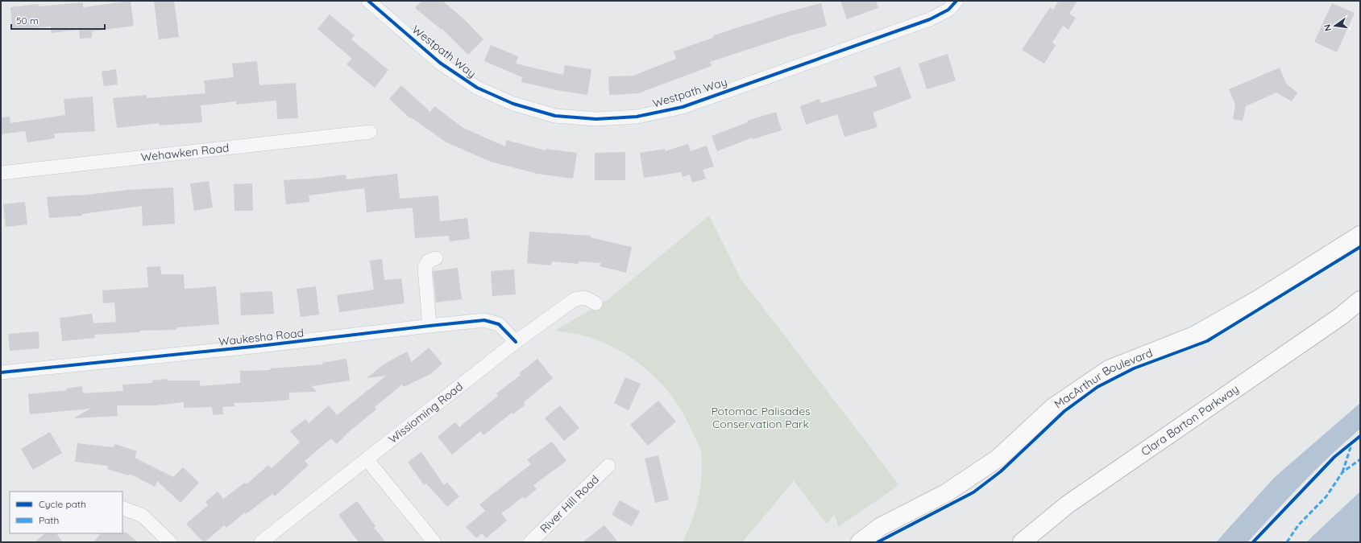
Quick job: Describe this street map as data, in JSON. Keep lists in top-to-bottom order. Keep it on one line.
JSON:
{"streets":{"main road":["MacArthur Boulevard","Clara Barton Parkway"],"street":["Westpath Way","Wehawken Road","Waukesha Road","Wissioming Road","River Hill Road"]},"crossings":[["Waukesha Road","Wissioming Road"]],"parks":["Potomac Palisades Conservation Park"],"legend":["Cycle path","Path"],"scale_bar":"50 m","north":"left"}
